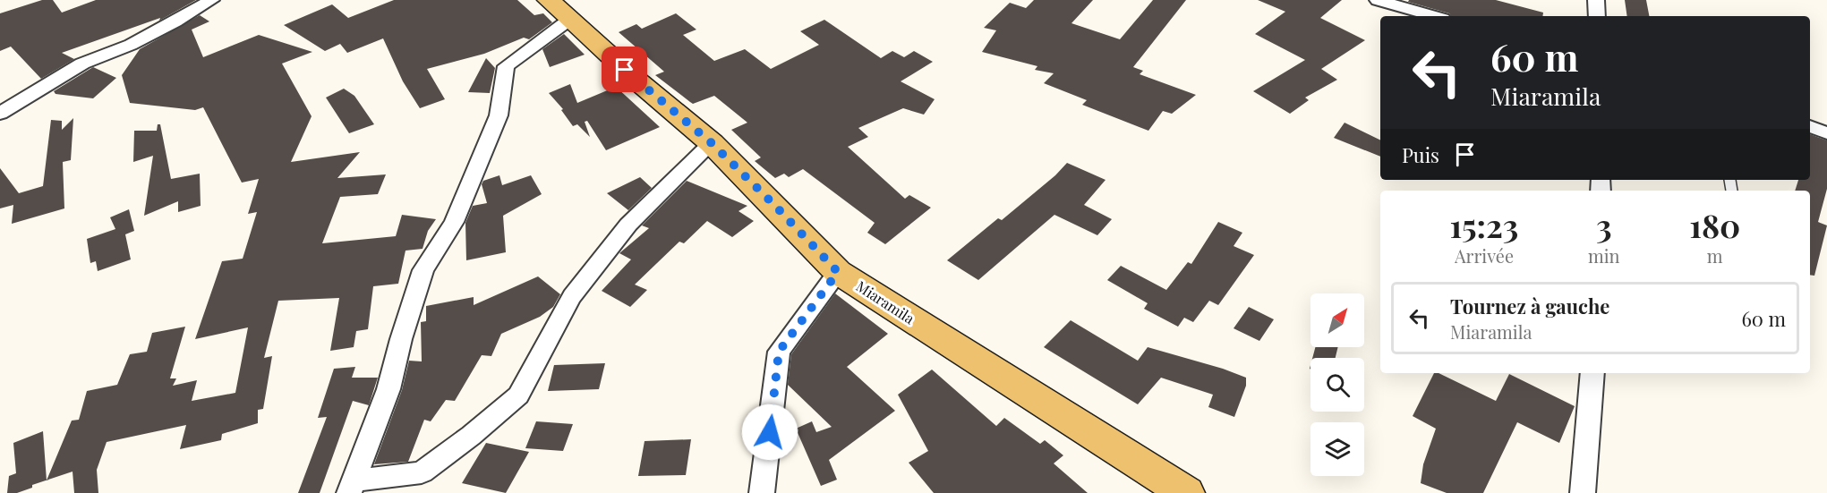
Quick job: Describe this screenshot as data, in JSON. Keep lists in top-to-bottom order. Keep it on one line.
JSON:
{"streets":{"main road":["Miaramila"]},"north":"top right","page":{"turn":["60 m","Miaramila"],"then":"Puis","eta":["15:23","Arrivée","3","min","180","m"],"list":[{"name":"Tournez à gauche","note":"Miaramila","value":"60 m"}]}}
